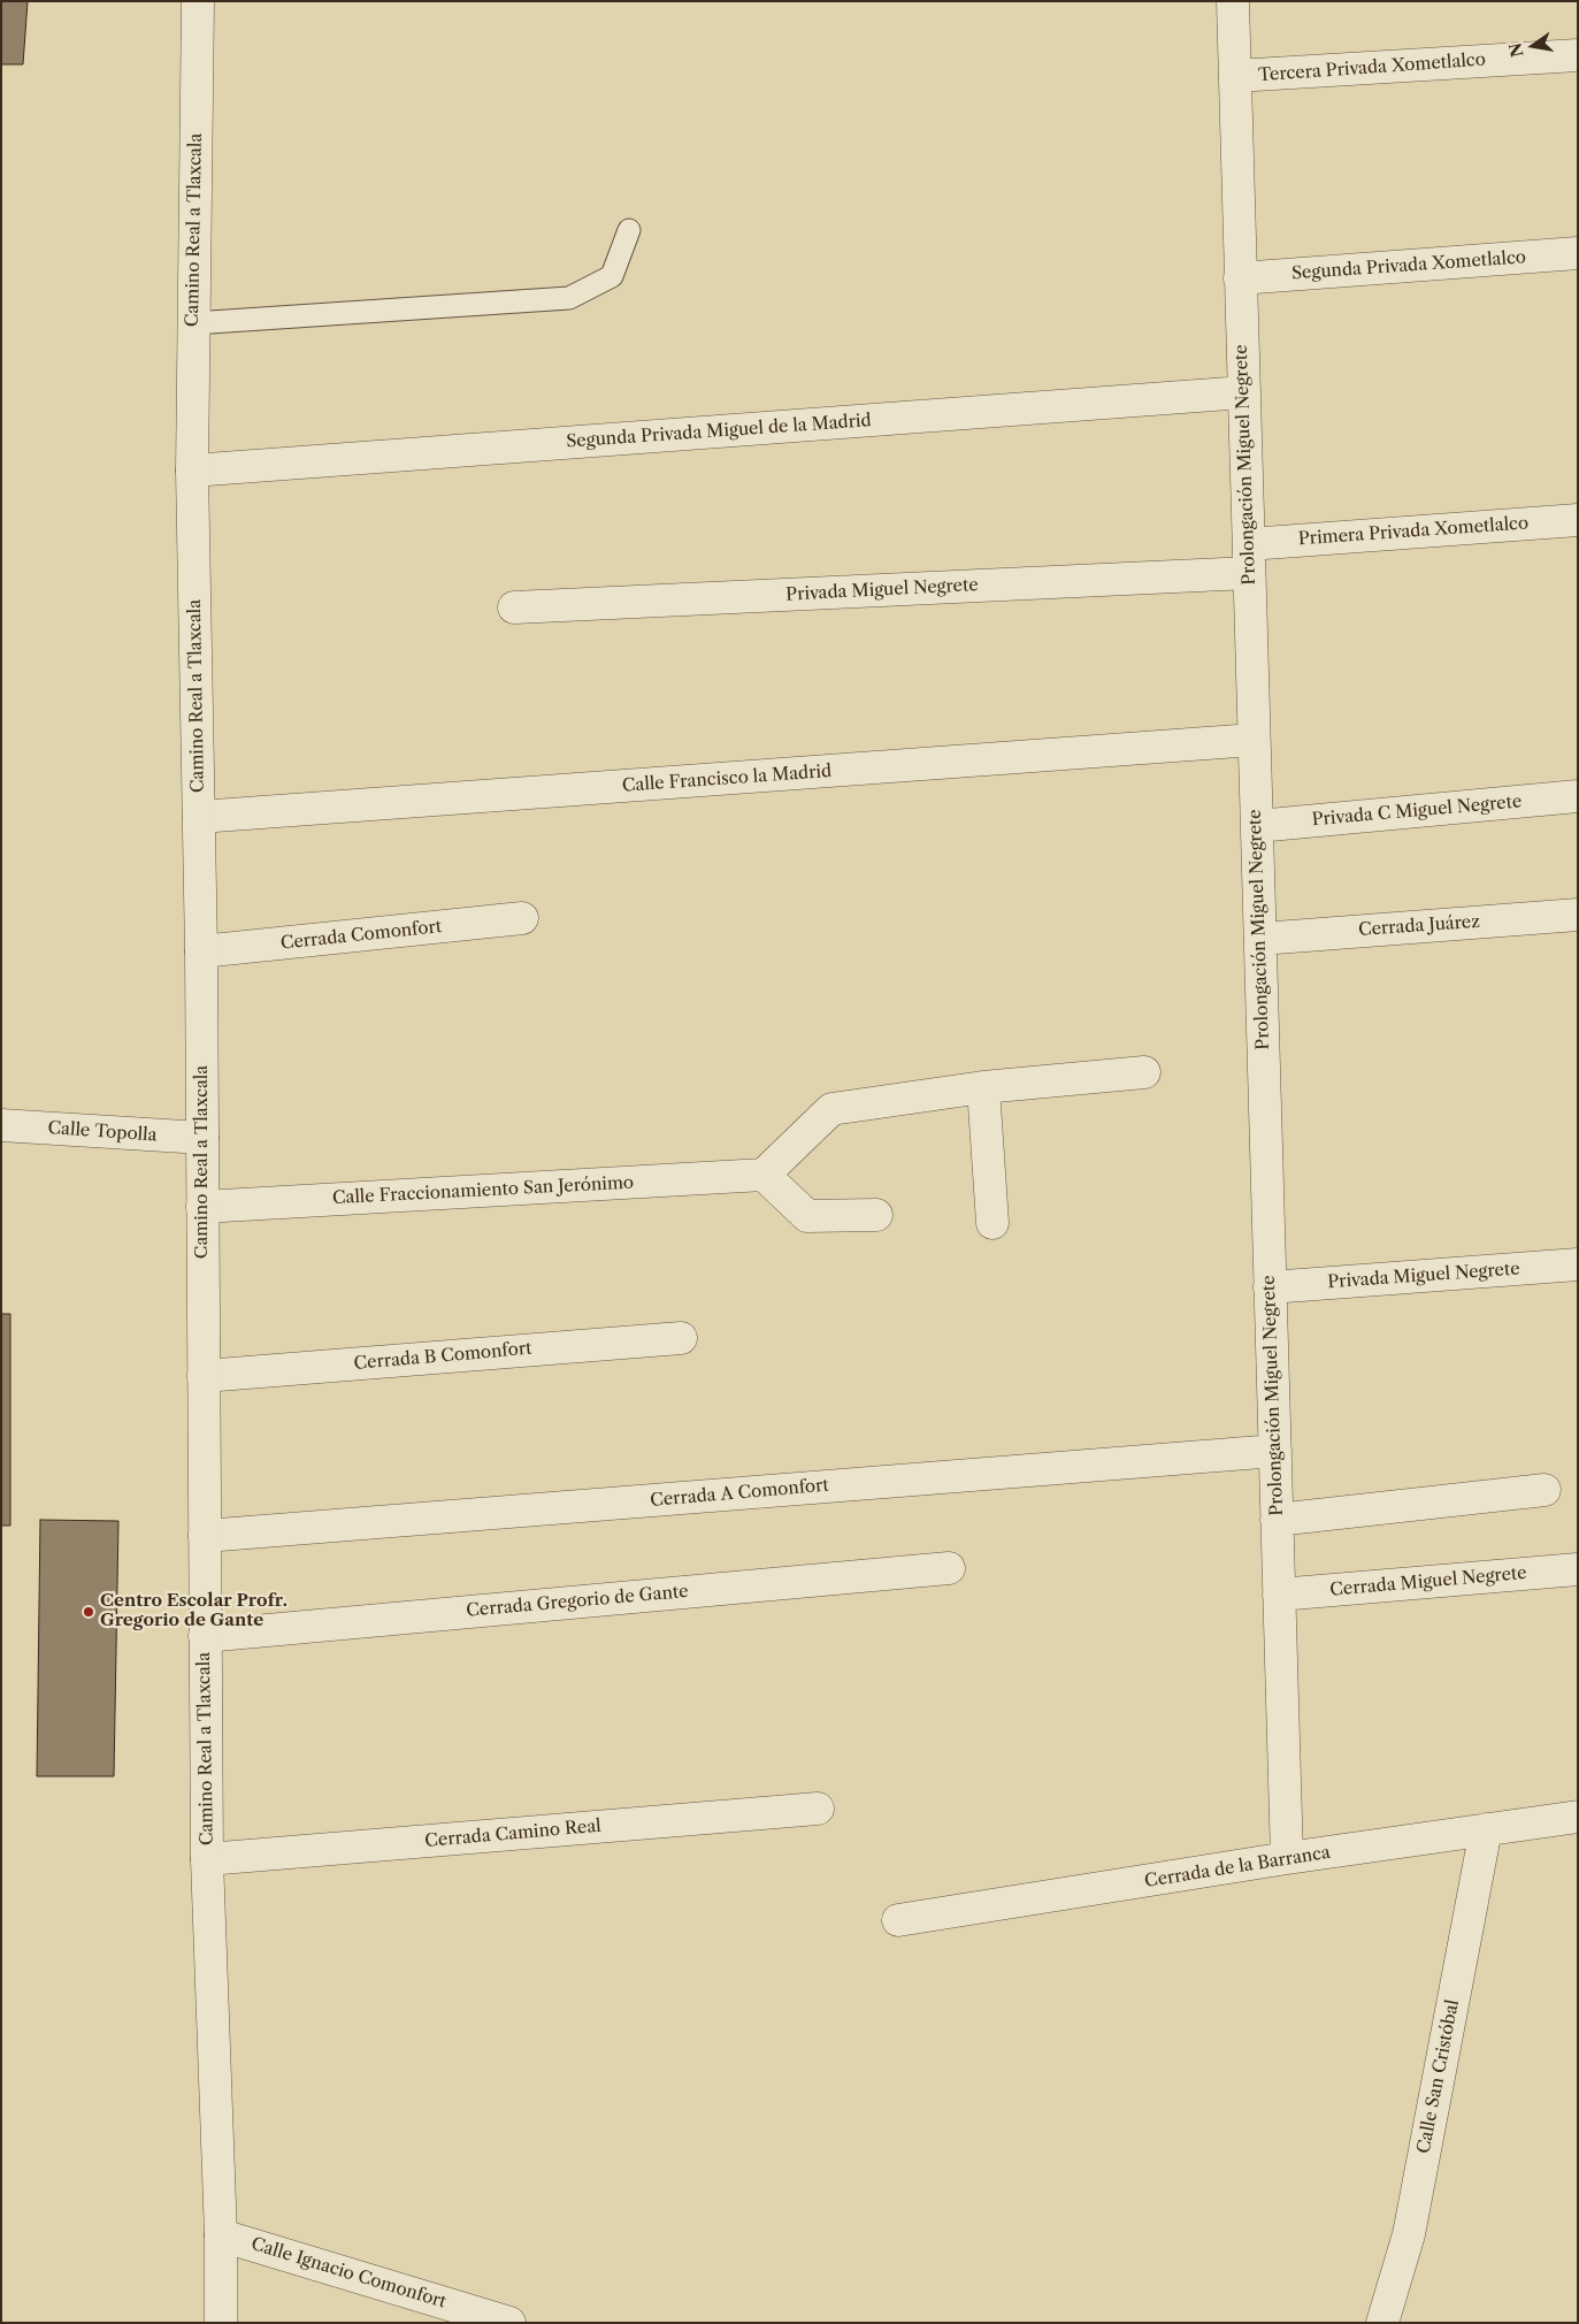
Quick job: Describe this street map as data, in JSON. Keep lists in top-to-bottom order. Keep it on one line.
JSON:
{"streets":{"street":["Tercera Privada Xometlalco","Camino Real a Tlaxcala","Segunda Privada Xometlalco","Segunda Privada Miguel de la Madrid","Prolongación Miguel Negrete","Primera Privada Xometlalco","Privada Miguel Negrete","Calle Francisco la Madrid","Privada C Miguel Negrete","Cerrada Juárez","Cerrada Comonfort","Calle Topolla","Calle Fraccionamiento San Jerónimo","Cerrada B Comonfort","Cerrada A Comonfort","Cerrada Miguel Negrete","Cerrada Gregorio de Gante","Cerrada Camino Real","Cerrada de la Barranca","Calle San Cristóbal","Calle Ignacio Comonfort"]},"crossings":[["Tercera Privada Xometlalco","Prolongación Miguel Negrete"],["Camino Real a Tlaxcala","Segunda Privada Miguel de la Madrid"],["Camino Real a Tlaxcala","Calle Francisco la Madrid"],["Camino Real a Tlaxcala","Cerrada Comonfort"],["Camino Real a Tlaxcala","Calle Topolla"],["Camino Real a Tlaxcala","Calle Fraccionamiento San Jerónimo"],["Camino Real a Tlaxcala","Cerrada B Comonfort"],["Camino Real a Tlaxcala","Cerrada A Comonfort"],["Camino Real a Tlaxcala","Cerrada Gregorio de Gante"],["Camino Real a Tlaxcala","Cerrada Camino Real"],["Camino Real a Tlaxcala","Calle Ignacio Comonfort"],["Segunda Privada Xometlalco","Prolongación Miguel Negrete"],["Segunda Privada Miguel de la Madrid","Prolongación Miguel Negrete"],["Prolongación Miguel Negrete","Primera Privada Xometlalco"],["Prolongación Miguel Negrete","Privada Miguel Negrete"],["Prolongación Miguel Negrete","Calle Francisco la Madrid"],["Prolongación Miguel Negrete","Privada C Miguel Negrete"],["Prolongación Miguel Negrete","Cerrada Juárez"],["Prolongación Miguel Negrete","Cerrada A Comonfort"],["Prolongación Miguel Negrete","Cerrada Miguel Negrete"],["Prolongación Miguel Negrete","Cerrada de la Barranca"],["Primera Privada Xometlalco","Privada Miguel Negrete"],["Cerrada de la Barranca","Calle San Cristóbal"]],"places":["Centro Escolar Profr. Gregorio de Gante"],"north":"left"}
